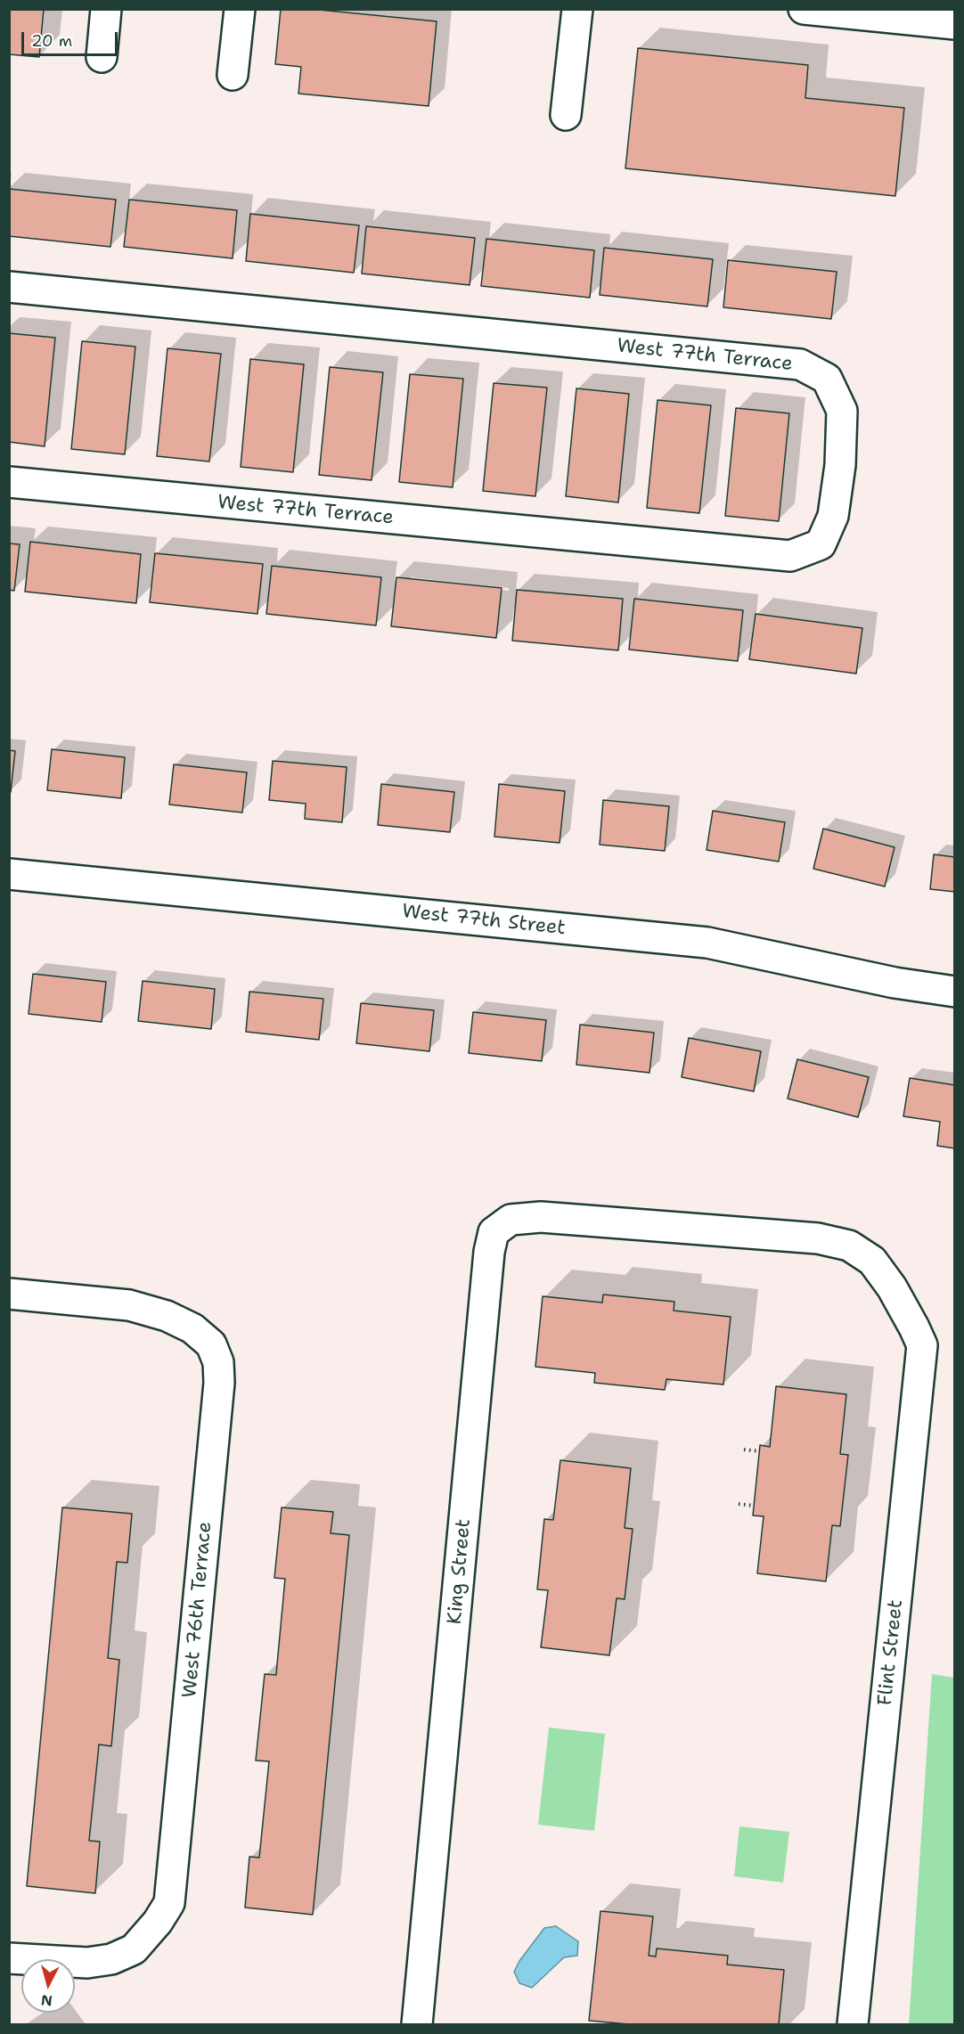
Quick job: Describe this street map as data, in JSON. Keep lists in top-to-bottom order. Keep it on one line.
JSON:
{"streets":{"street":["West 77th Terrace","West 77th Street","King Street","West 76th Terrace","Flint Street"]},"crossings":[["King Street","Flint Street"]],"scale_bar":"20 m","north":"bottom"}
